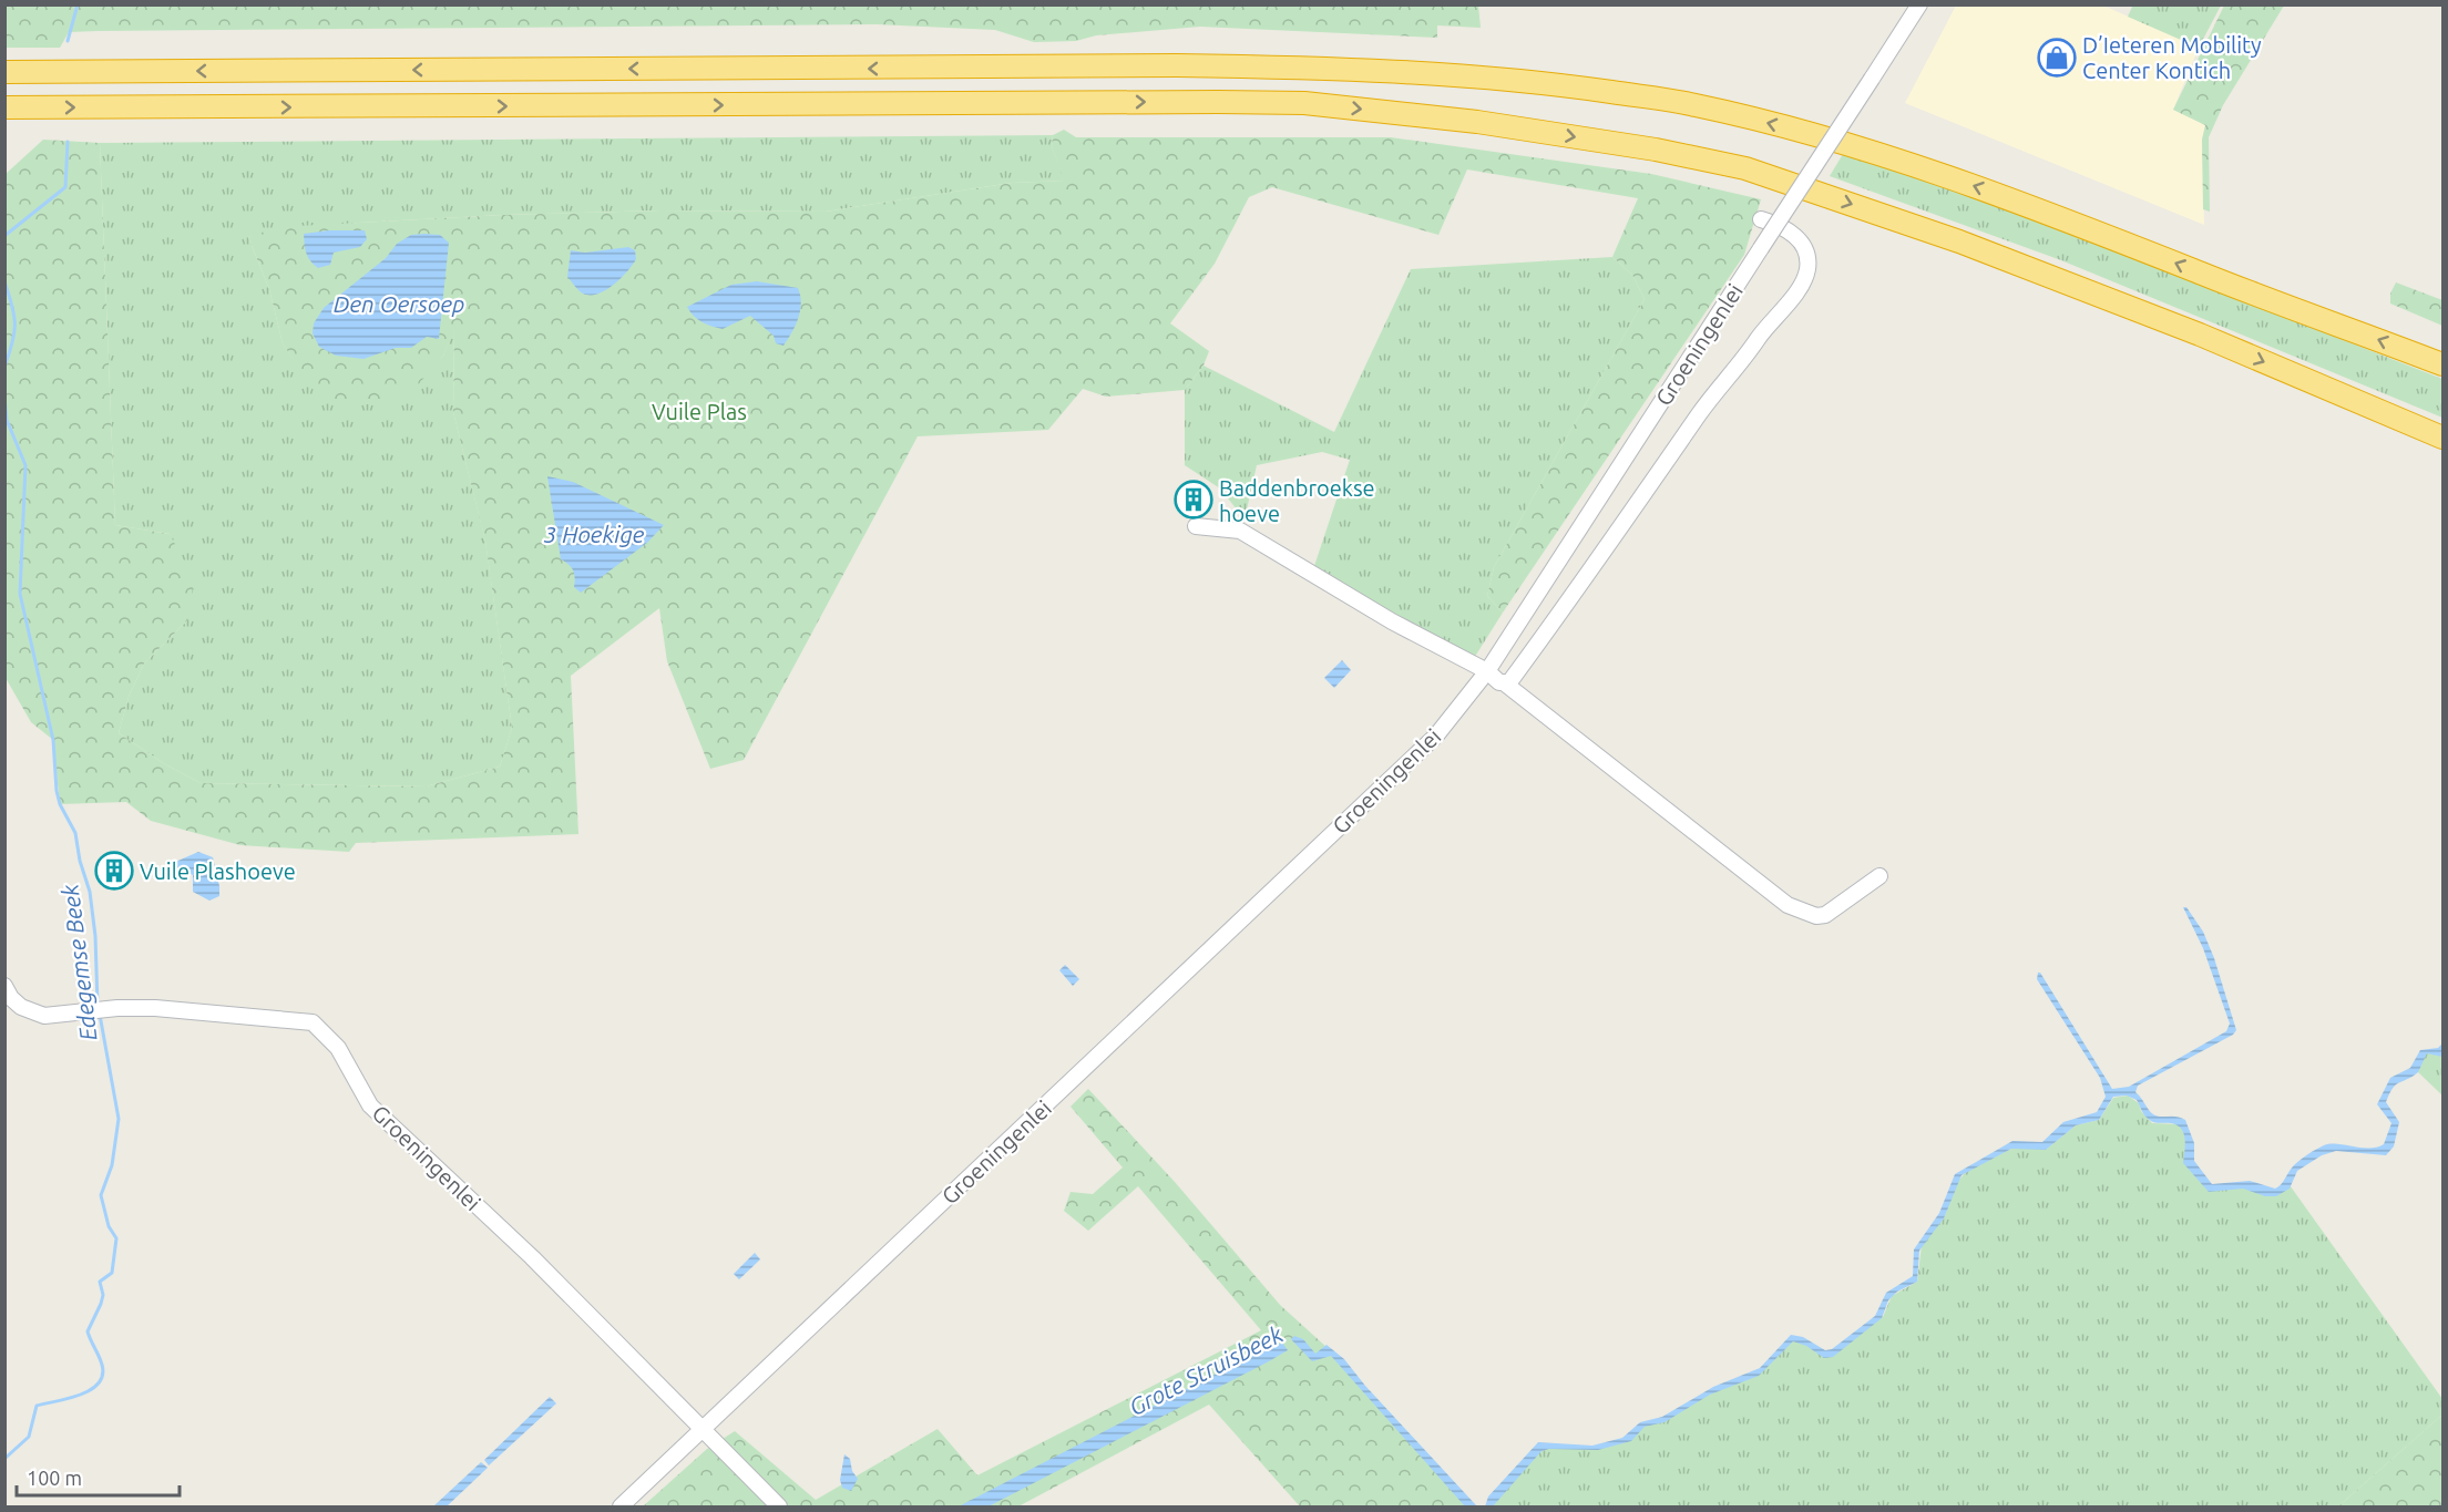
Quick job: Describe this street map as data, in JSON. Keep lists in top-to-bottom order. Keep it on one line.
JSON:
{"streets":{"street":["Groeningenlei"]},"water":["Den Oersoep","3 Hoekige","Edegemse Beek","Grote Struisbeek"],"parks":["Vuile Plas"],"places":{"shop":["D’Ieteren Mobility Center Kontich"],"building":["Baddenbroekse hoeve","Vuile Plashoeve"]},"scale_bar":"100 m"}
